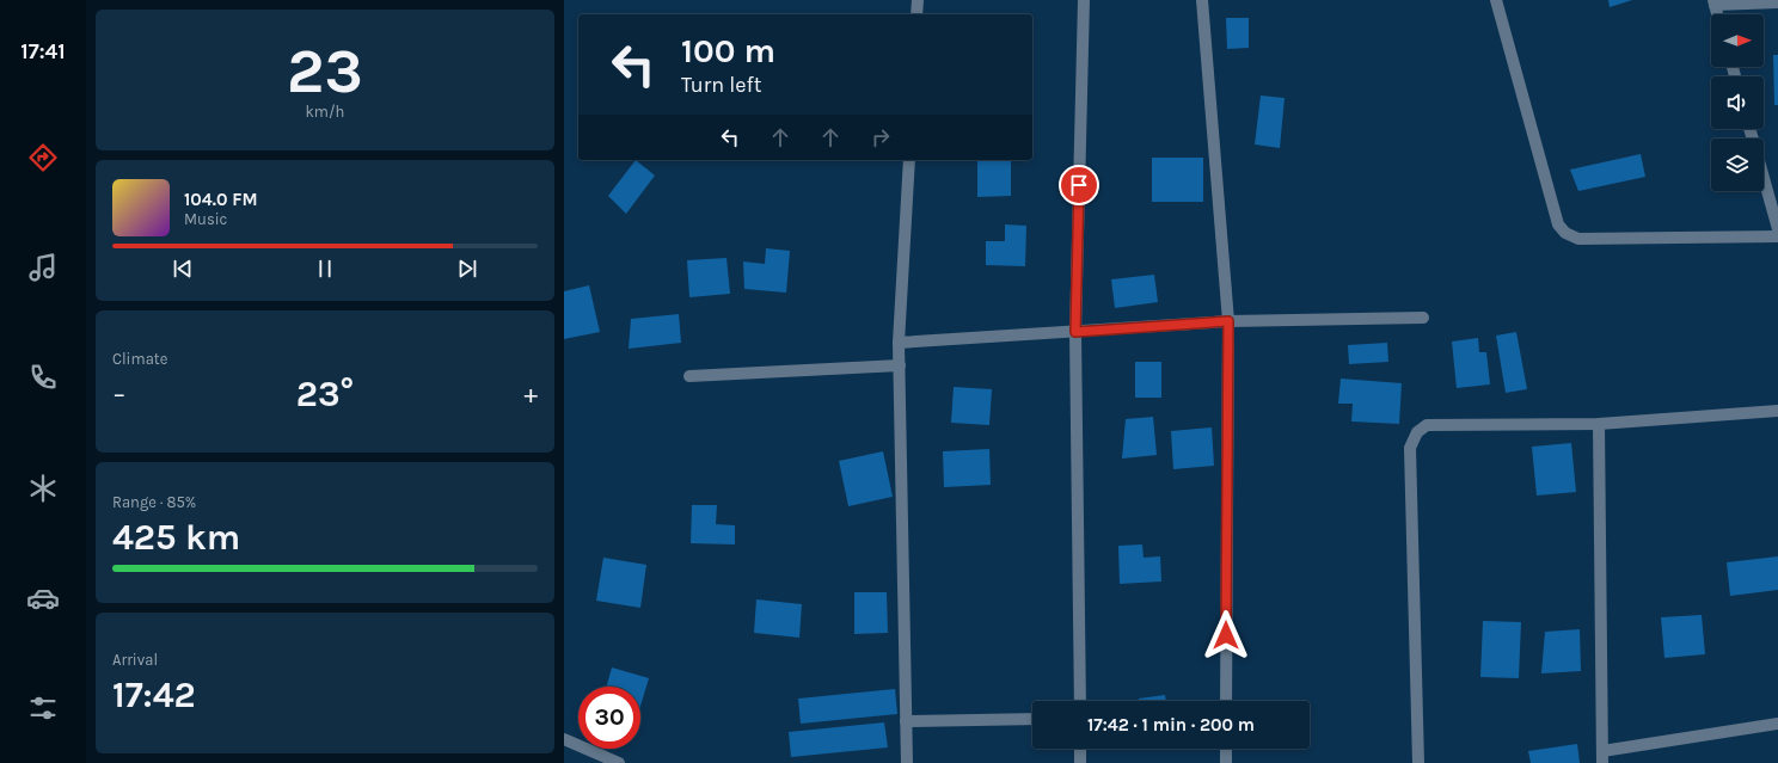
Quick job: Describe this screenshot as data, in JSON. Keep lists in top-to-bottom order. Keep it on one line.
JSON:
{"north":"right","page":{"tabs":"17:41","tile":[["23","km/h"],"Climate",["Range · 85%","425 km"],["Arrival","17:42"]],"turn":["100 m","Turn left"],"song":["104.0 FM","Music"],"heat":["−","23°","+"],"limit":"30","trip":"17:42 · 1 min · 200 m"}}
